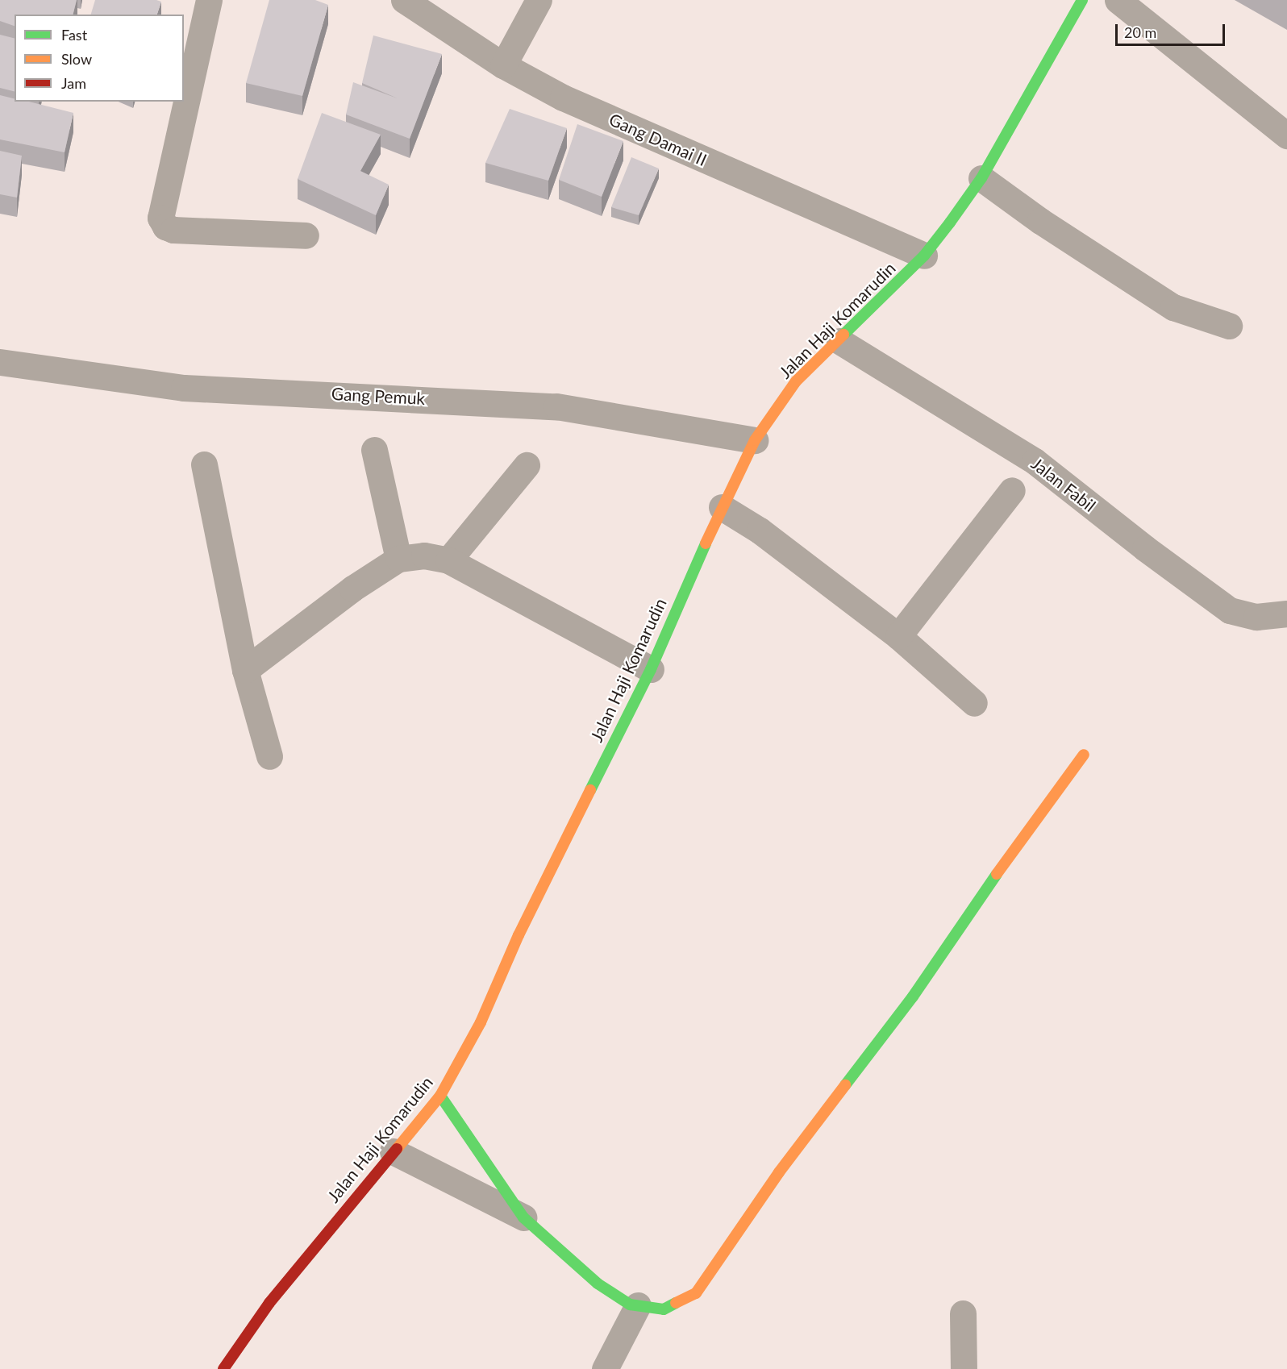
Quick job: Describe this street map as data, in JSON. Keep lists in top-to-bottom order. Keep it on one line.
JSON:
{"streets":{"street":["Gang Damai II","Jalan Haji Komarudin","Gang Pemuk","Jalan Fabil"]},"crossings":[["Gang Damai II","Jalan Haji Komarudin"],["Jalan Haji Komarudin","Gang Pemuk"],["Jalan Haji Komarudin","Jalan Fabil"]],"legend":["Fast","Slow","Jam"],"scale_bar":"20 m"}
